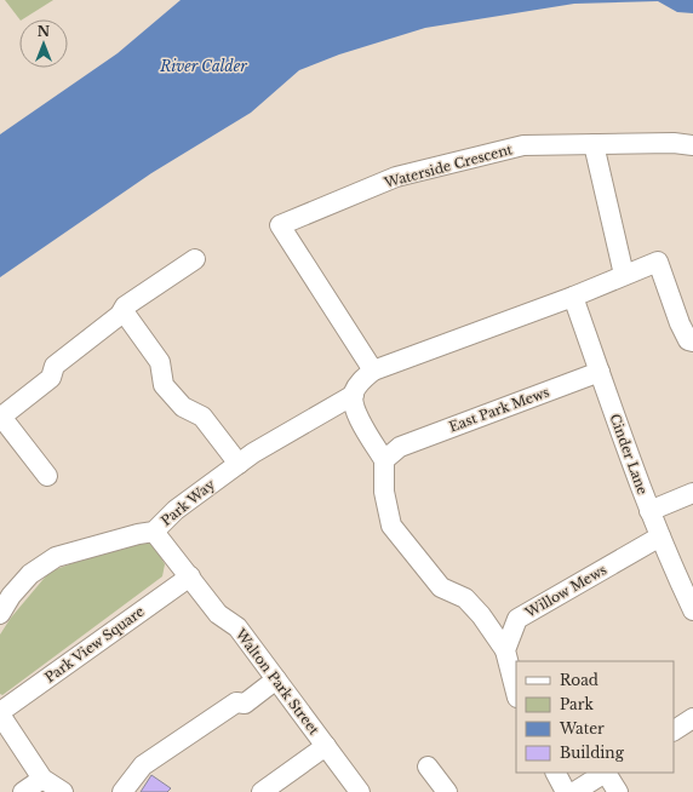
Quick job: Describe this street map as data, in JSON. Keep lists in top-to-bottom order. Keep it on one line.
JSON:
{"streets":{"street":["Waterside Crescent","East Park Mews","Cinder Lane","Park Way","Willow Mews","Park View Square","Walton Park Street"]},"crossings":[["Waterside Crescent","Park Way"],["East Park Mews","Cinder Lane"],["Cinder Lane","Park Way"],["Cinder Lane","Willow Mews"],["Park Way","Walton Park Street"],["Park View Square","Walton Park Street"]],"water":["River Calder"],"legend":["Road","Park","Water","Building"],"north":"top"}
